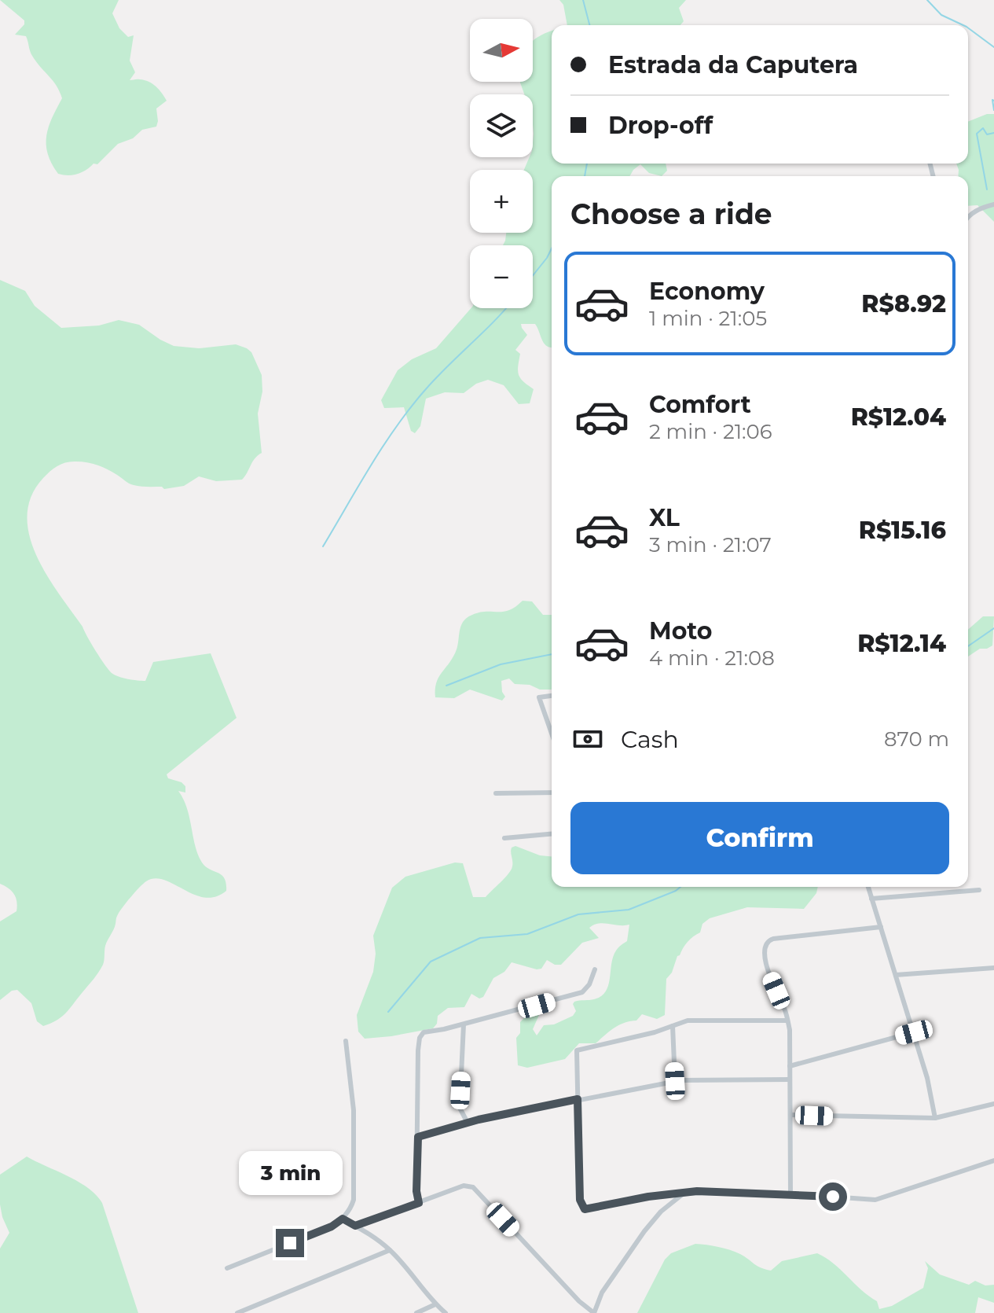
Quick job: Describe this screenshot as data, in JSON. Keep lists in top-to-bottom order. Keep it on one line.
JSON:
{"north":"right","page":{"map_buttons":["+","−"],"banner":["Estrada da Caputera","Drop-off"],"heading":"Choose a ride","list":[{"name":"Economy","note":"1 min · 21:05","value":"R$8.92"},{"name":"Comfort","note":"2 min · 21:06","value":"R$12.04"},{"name":"XL","note":"3 min · 21:07","value":"R$15.16"},{"name":"Moto","note":"4 min · 21:08","value":"R$12.14"}],"pay":["Cash","870 m"],"buttons":"Confirm","bubble":"3 min"}}
